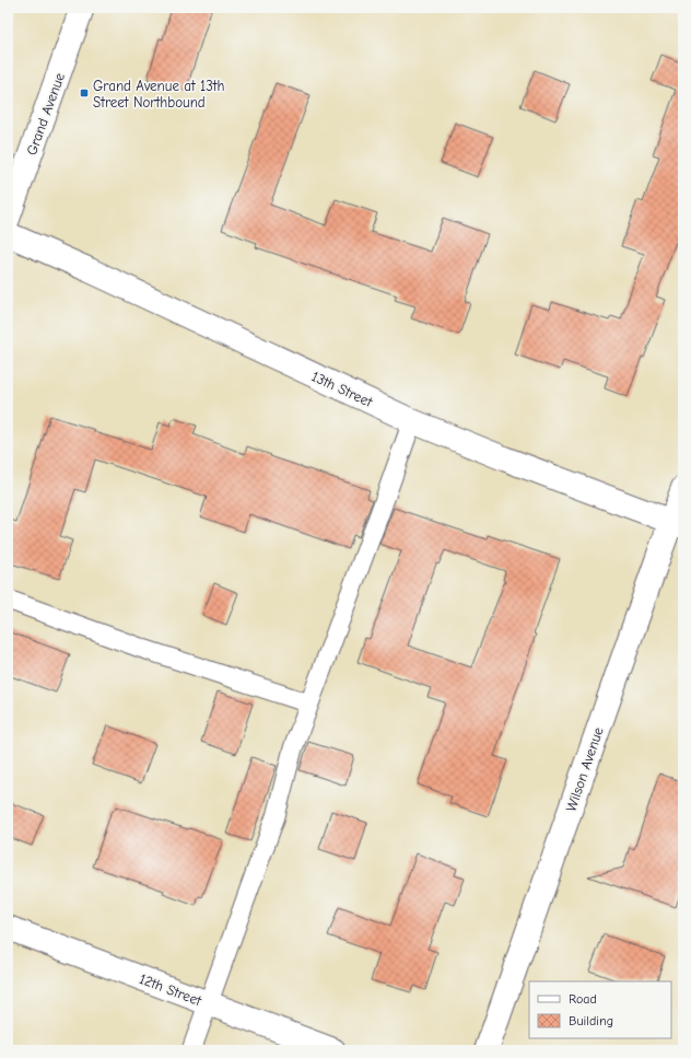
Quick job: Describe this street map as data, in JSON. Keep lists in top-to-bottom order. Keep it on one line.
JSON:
{"streets":{"street":["Grand Avenue","13th Street","Wilson Avenue","12th Street"]},"crossings":[["13th Street","Wilson Avenue"]],"places":{"transit":["Grand Avenue at 13th Street Northbound"]},"legend":["Road","Building"]}
